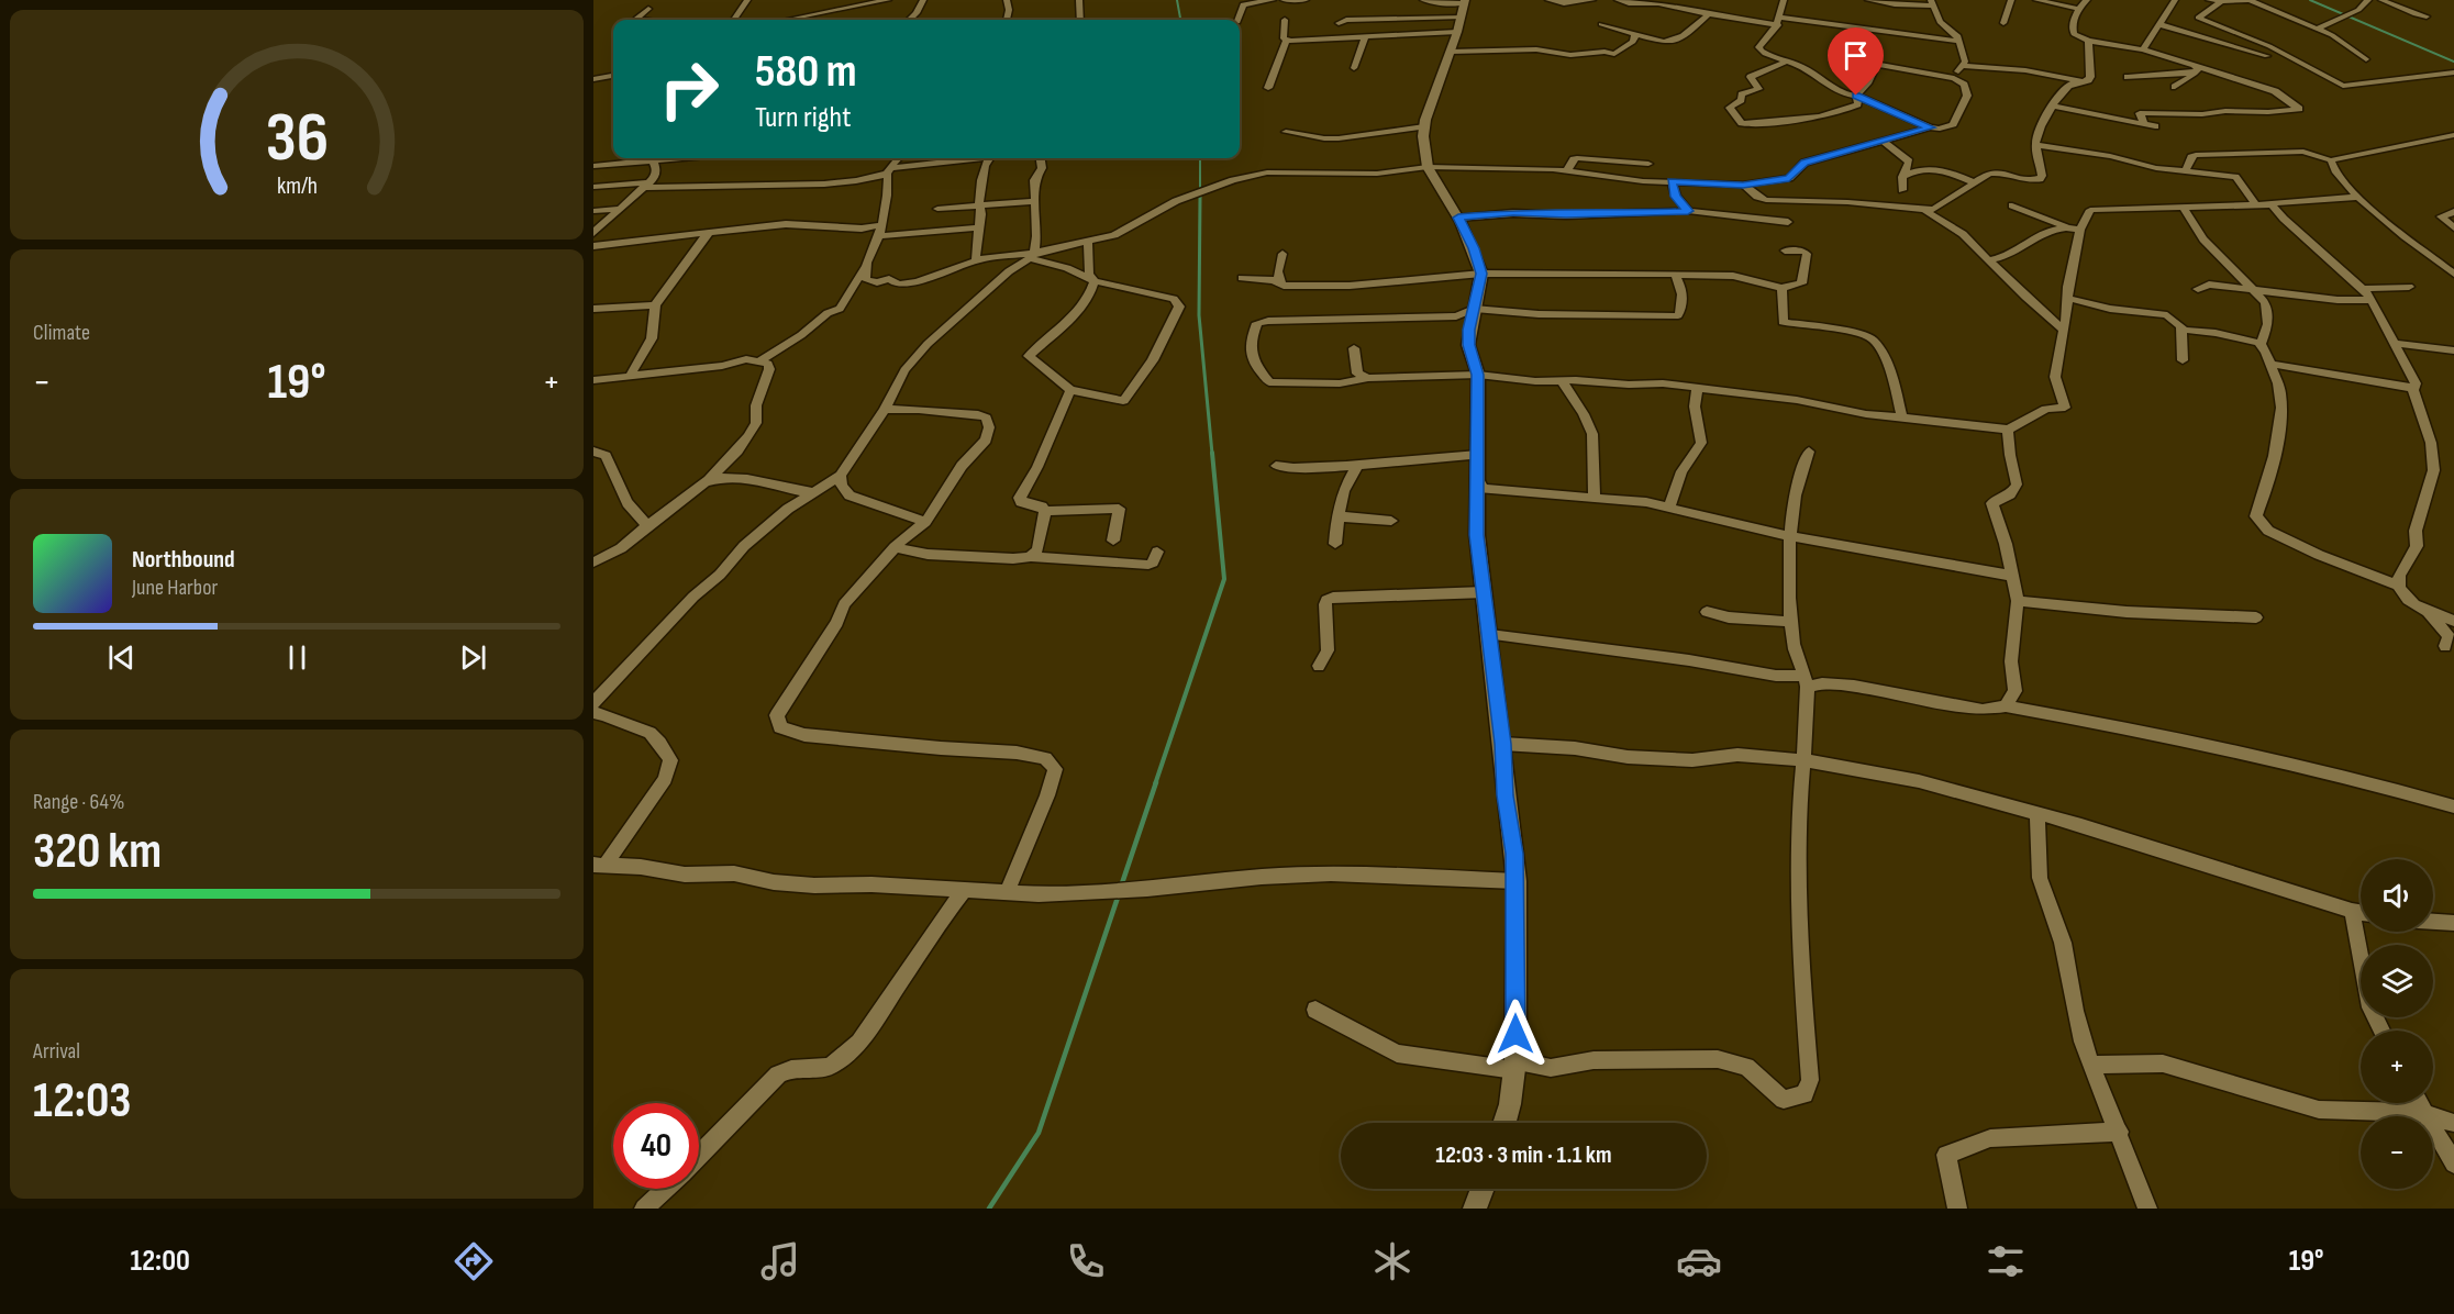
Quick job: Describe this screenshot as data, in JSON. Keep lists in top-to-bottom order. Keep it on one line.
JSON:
{"page":{"turn":["580 m","Turn right"],"tile":["Climate",["Range · 64%","320 km"],["Arrival","12:03"]],"heat":["−","19°","+"],"song":["Northbound","June Harbor"],"map_buttons":["+","−"],"limit":"40","trip":"12:03 · 3 min · 1.1 km","tabs":["12:00","19°"],"gauge":["36","km/h"]}}
